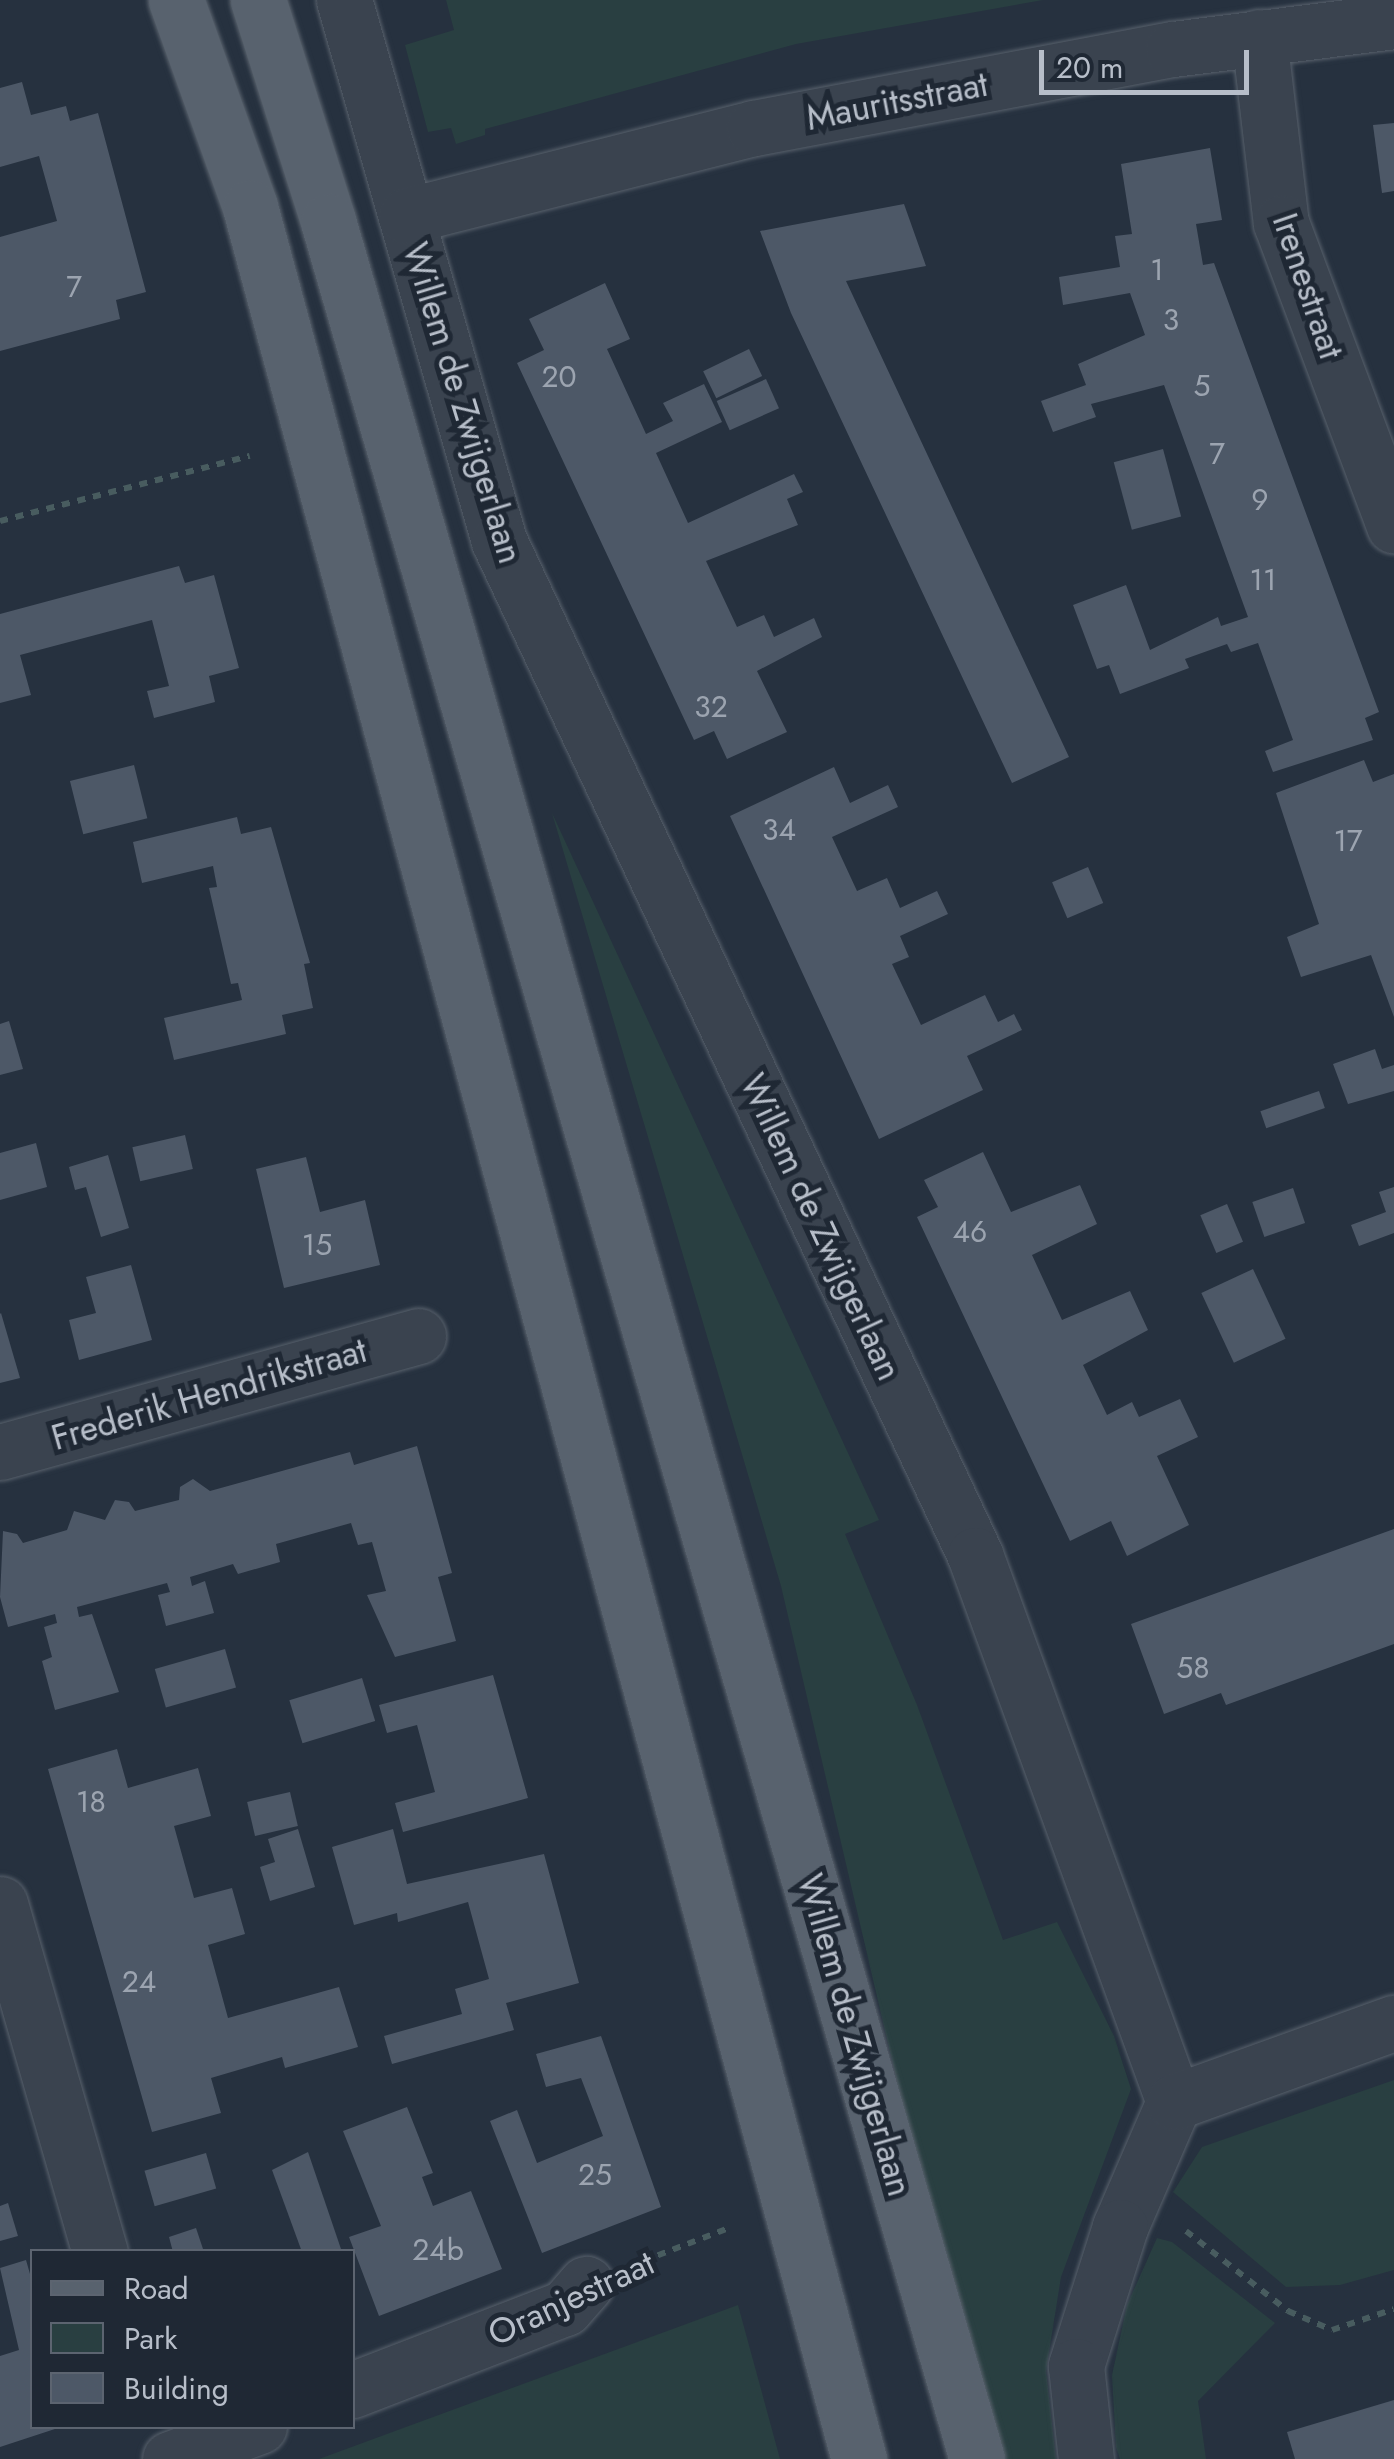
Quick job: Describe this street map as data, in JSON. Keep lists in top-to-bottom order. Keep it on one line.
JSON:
{"streets":{"main road":["Willem de Zwijgerlaan"],"street":["Mauritsstraat","Irenestraat","Frederik Hendrikstraat","Oranjestraat"]},"crossings":[["Mauritsstraat","Irenestraat"],["Mauritsstraat","Willem de Zwijgerlaan"]],"house_numbers":["1","7","3","20","5","7","9","11","32","34","17","46","15","58","18","24","25","24b"],"legend":["Road","Park","Building"],"scale_bar":"20 m"}
